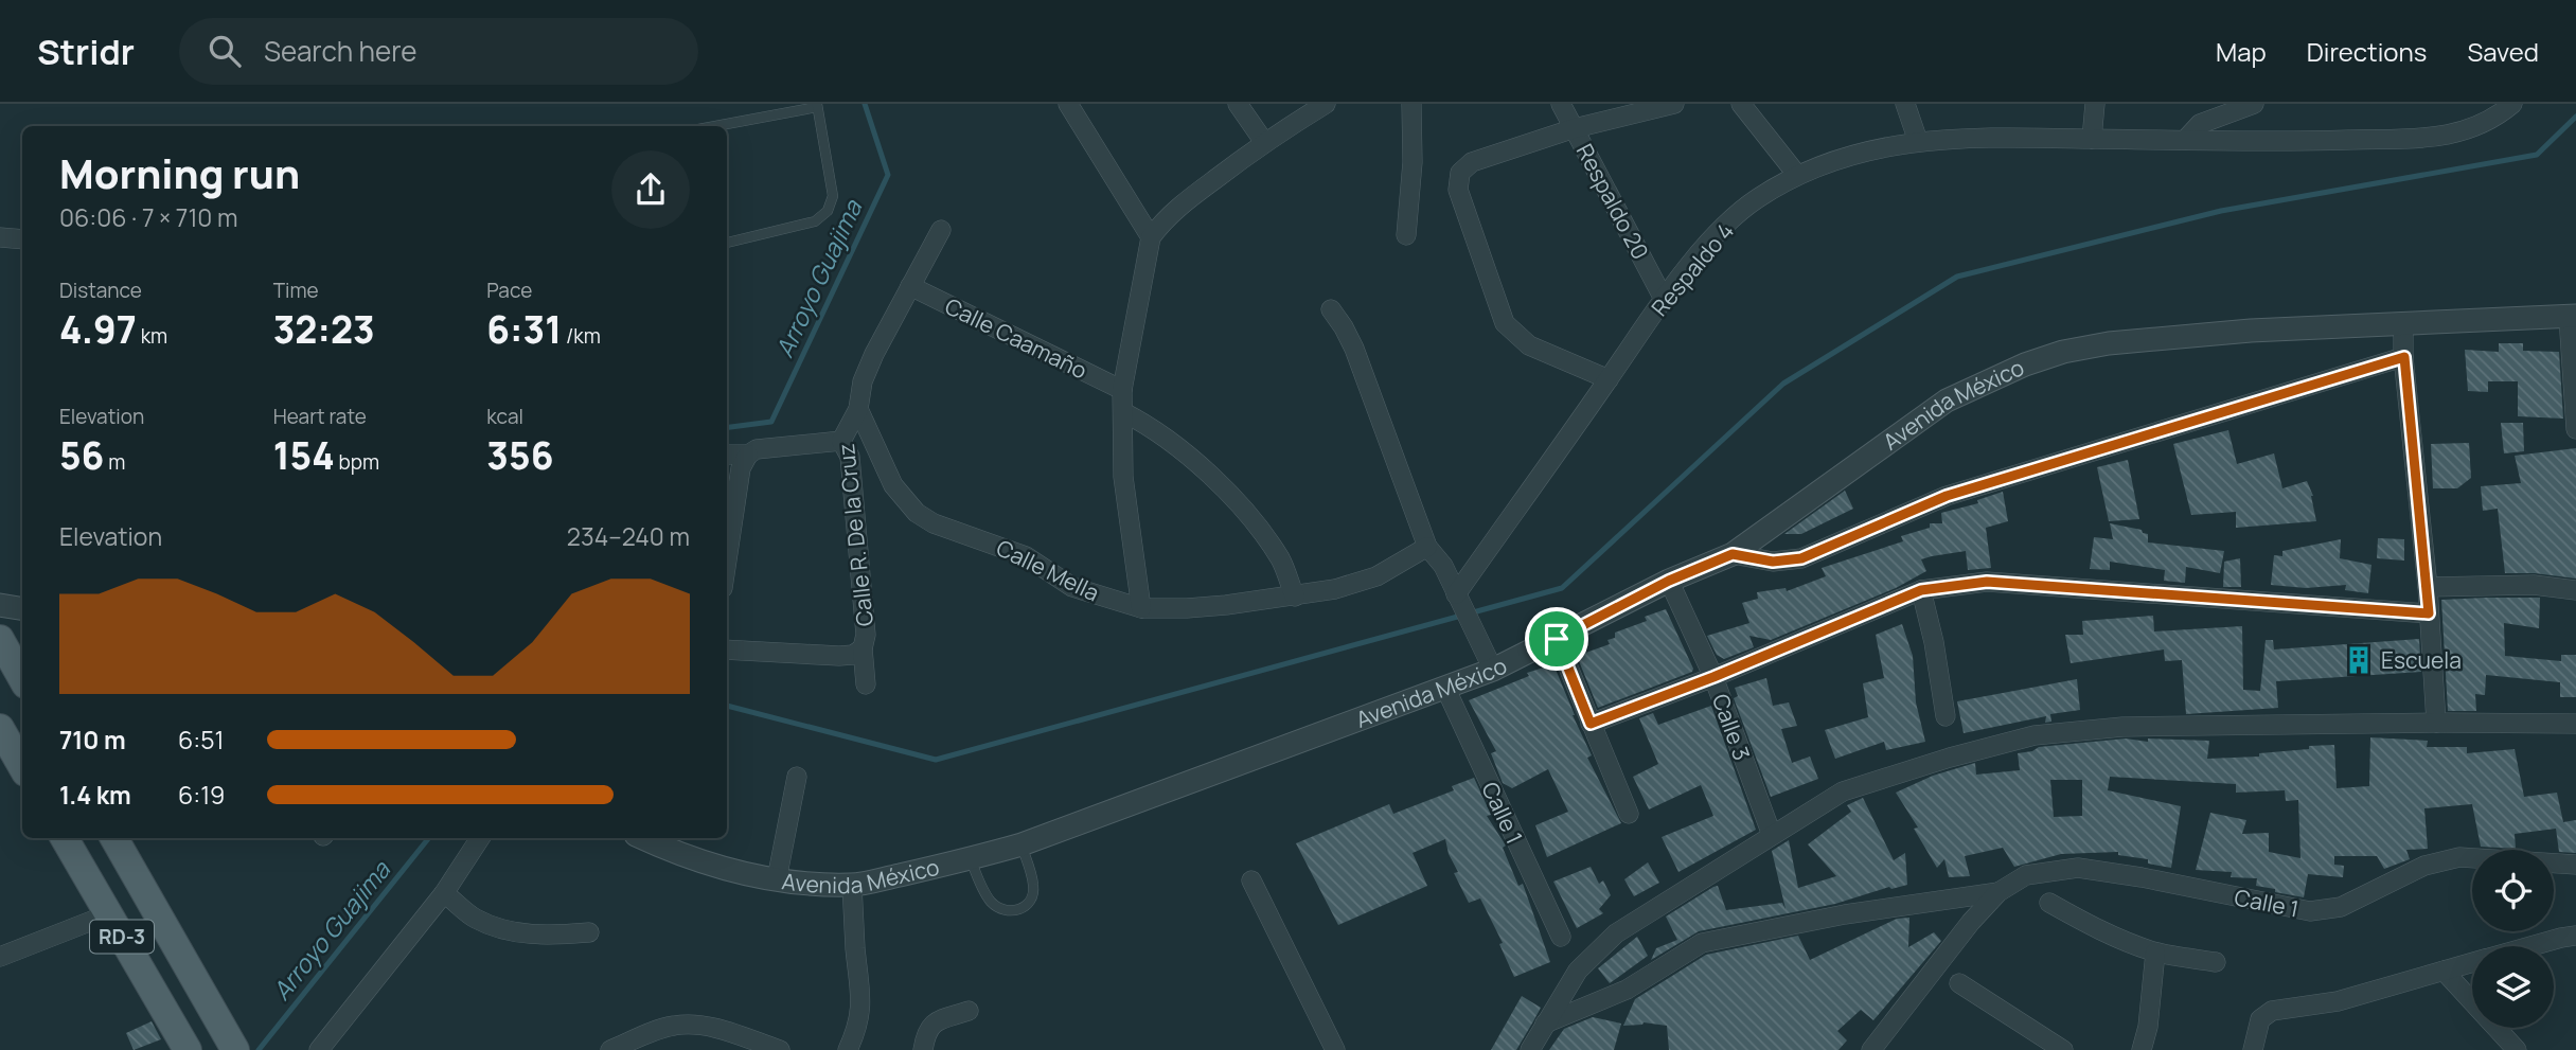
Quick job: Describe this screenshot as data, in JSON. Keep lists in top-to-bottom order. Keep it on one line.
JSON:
{"streets":{"main road":["RD-3"],"street":["Respaldo 20","Respaldo 4","Calle Caamaño","Avenida México","Calle R. De la Cruz","Calle Mella","Calle 3","Calle 1"]},"crossings":[["Respaldo 20","Respaldo 4"],["Calle Caamaño","Calle R. De la Cruz"],["Avenida México","Calle 3"],["Avenida México","Calle 1"],["Calle R. De la Cruz","Calle Mella"]],"water":["Arroyo Guajima"],"places":{"building":["Escuela"]},"page":{"header":"Stridr","search":"Search here","nav":["Map","Directions","Saved"],"heading":["Morning run","06:06 · 7 × 710 m"],"stats":[["Distance","4.97 km"],["Time","32:23"],["Pace","6:31 /km"],["Elevation","56 m"],["Heart rate","154 bpm"],["kcal","356"]],"chart":["Elevation","234–240 m"],"list":[{"name":"710 m","note":"6:51"},{"name":"1.4 km","note":"6:19"}]}}
